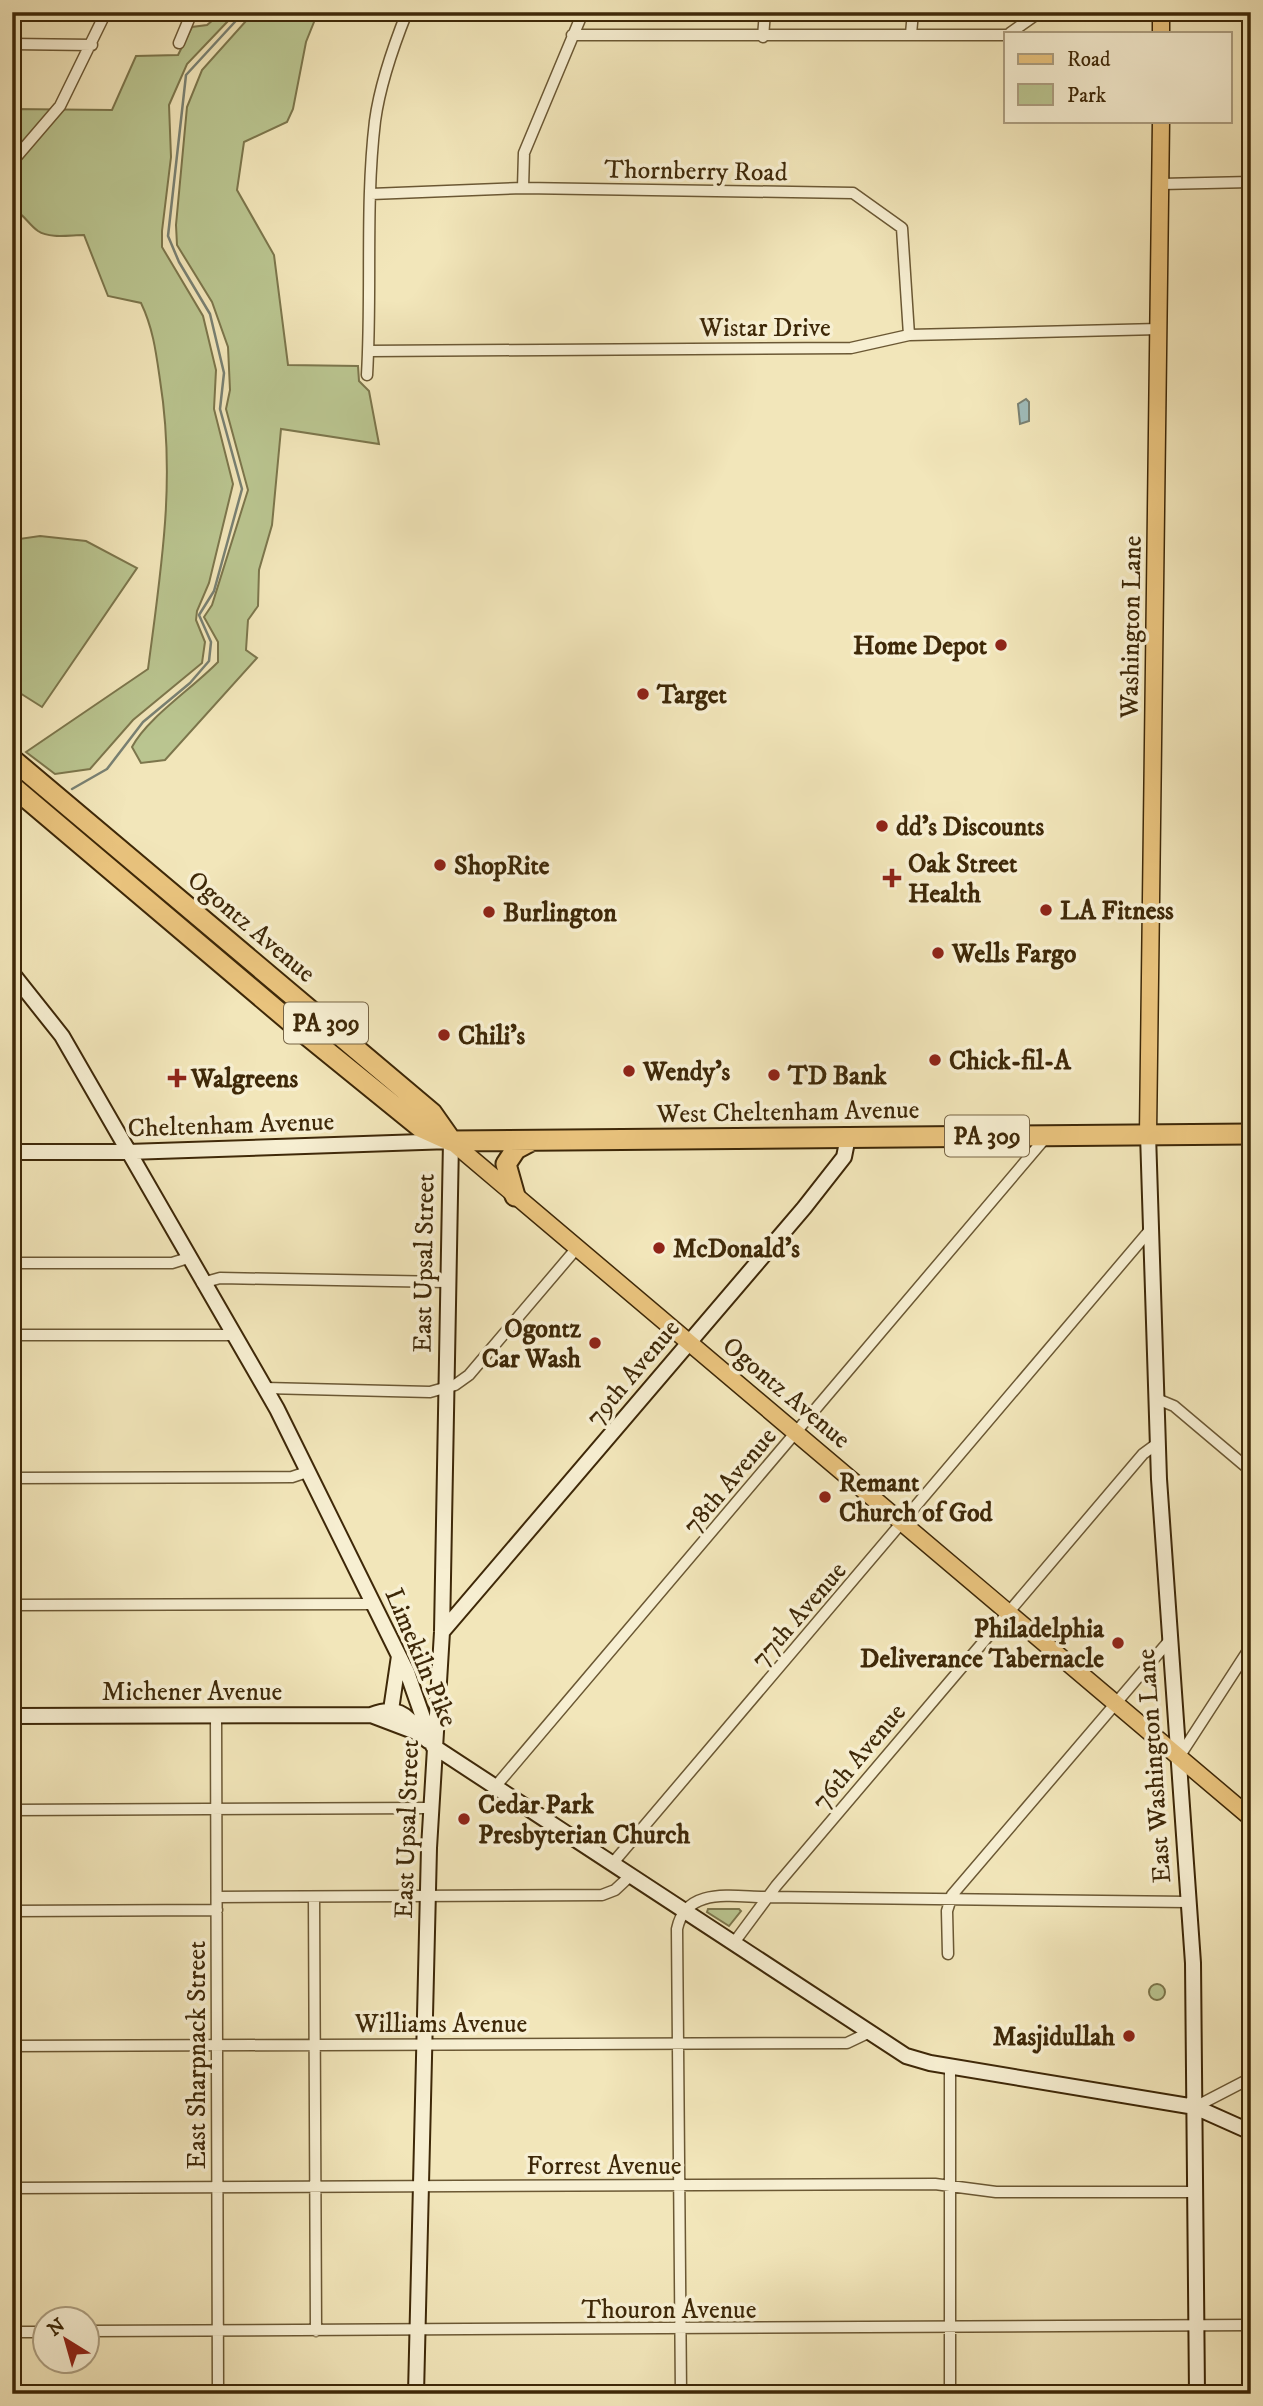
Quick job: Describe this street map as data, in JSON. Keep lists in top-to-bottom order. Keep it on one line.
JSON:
{"streets":{"highway":["Ogontz Avenue","PA 309","West Cheltenham Avenue"],"main road":["Washington Lane"],"street":["Thornberry Road","Wistar Drive","Cheltenham Avenue","East Upsal Street","79th Avenue","78th Avenue","77th Avenue","Limekiln Pike","Michener Avenue","76th Avenue","East Washington Lane","Williams Avenue","East Sharpnack Street","Forrest Avenue","Thouron Avenue"]},"crossings":[["Thornberry Road","Wistar Drive"],["Wistar Drive","Washington Lane"],["Washington Lane","West Cheltenham Avenue"],["Washington Lane","East Washington Lane"],["Ogontz Avenue","West Cheltenham Avenue"],["Ogontz Avenue","Cheltenham Avenue"],["Ogontz Avenue","East Upsal Street"],["Ogontz Avenue","79th Avenue"],["Ogontz Avenue","78th Avenue"],["Ogontz Avenue","77th Avenue"],["Ogontz Avenue","76th Avenue"],["Ogontz Avenue","East Washington Lane"],["West Cheltenham Avenue","Cheltenham Avenue"],["West Cheltenham Avenue","East Upsal Street"],["West Cheltenham Avenue","79th Avenue"],["West Cheltenham Avenue","78th Avenue"],["West Cheltenham Avenue","East Washington Lane"],["Cheltenham Avenue","East Upsal Street"],["Cheltenham Avenue","Limekiln Pike"],["East Upsal Street","79th Avenue"],["East Upsal Street","Limekiln Pike"],["East Upsal Street","Michener Avenue"],["East Upsal Street","Williams Avenue"],["East Upsal Street","Forrest Avenue"],["East Upsal Street","Thouron Avenue"],["78th Avenue","Limekiln Pike"],["77th Avenue","Limekiln Pike"],["77th Avenue","East Washington Lane"],["Limekiln Pike","Michener Avenue"],["Limekiln Pike","76th Avenue"],["Limekiln Pike","East Washington Lane"],["Limekiln Pike","Williams Avenue"],["Michener Avenue","East Sharpnack Street"],["76th Avenue","East Washington Lane"],["East Washington Lane","Forrest Avenue"],["East Washington Lane","Thouron Avenue"],["Williams Avenue","East Sharpnack Street"],["East Sharpnack Street","Forrest Avenue"],["East Sharpnack Street","Thouron Avenue"]],"places":{"other":["Home Depot","Target","dd's Discounts","ShopRite","LA Fitness","Burlington","Wells Fargo","Chili's","Chick-fil-A","Wendy's","TD Bank","McDonald's","Ogontz Car Wash","Remant Church of God","Philadelphia Deliverance Tabernacle","Cedar Park Presbyterian Church","Masjidullah"],"health":["Oak Street Health","Walgreens"]},"legend":["Road","Park"],"north":"top left"}
